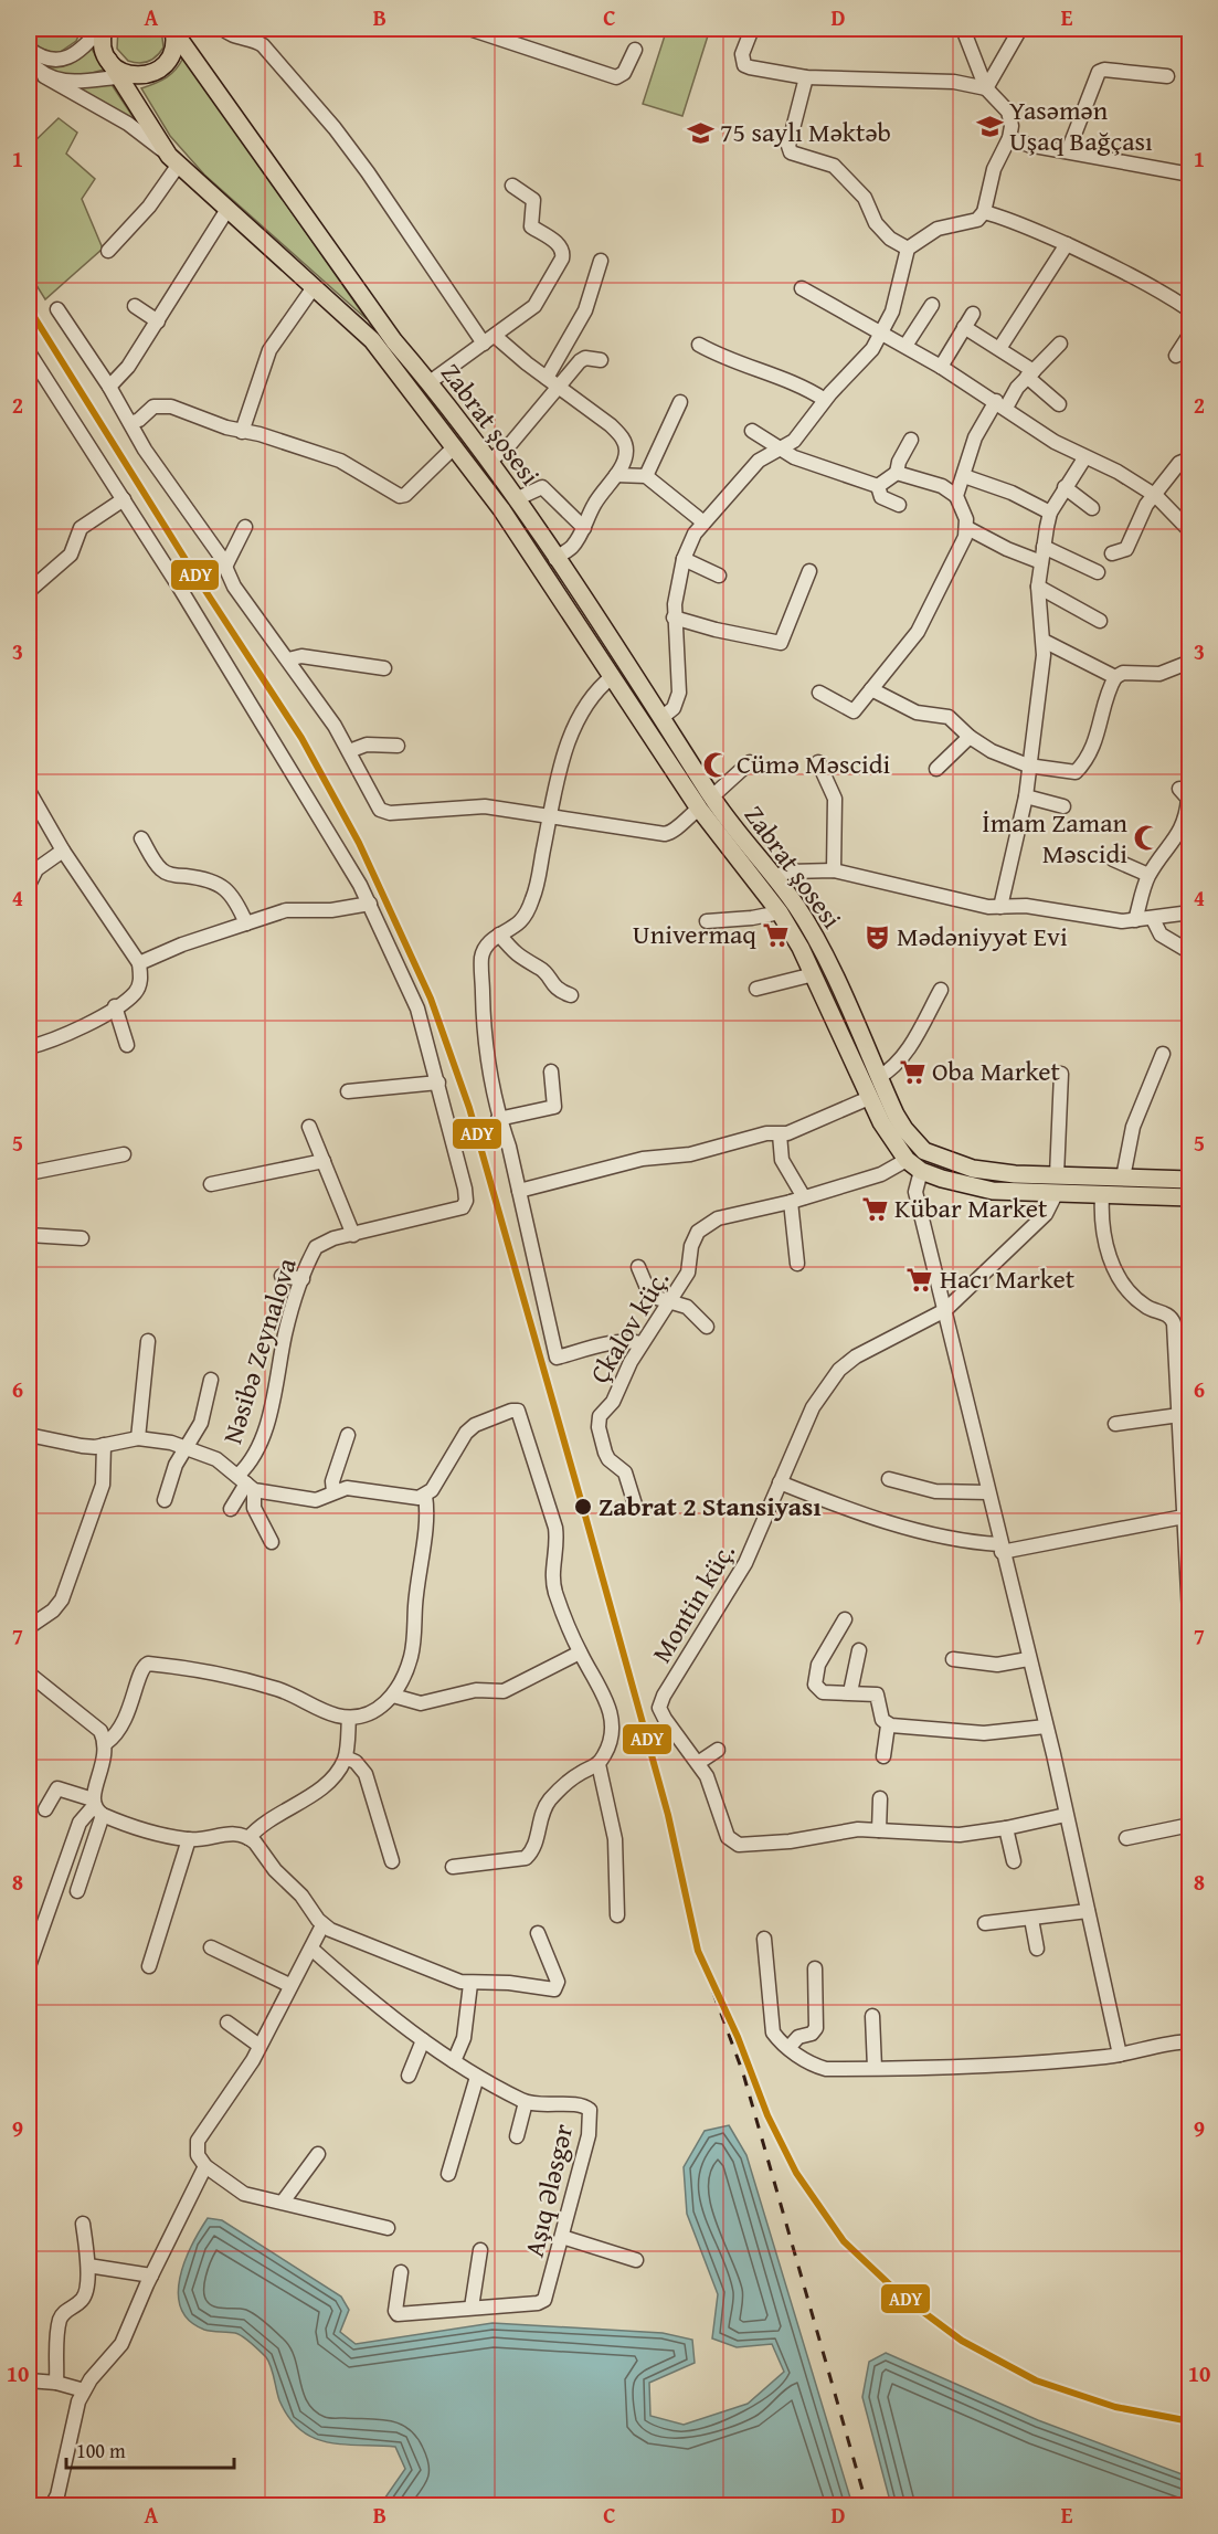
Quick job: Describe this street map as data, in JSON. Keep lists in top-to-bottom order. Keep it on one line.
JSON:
{"streets":{"main road":["Zabrat şosesi"],"street":["Çkalov küç.","Nəsibə Zeynalova","Montin küç.","Aşıq Ələsgər"]},"crossings":[["Zabrat şosesi","Çkalov küç."],["Zabrat şosesi","Montin küç."]],"places":{"school or university":["Yasəmən Uşaq Bağçası","75 saylı Məktəb"],"mosque":["Cümə Məscidi","İmam Zaman Məscidi"],"supermarket":["Univermaq","Oba Market","Kübar Market","Hacı Market"],"theatre":["Mədəniyyət Evi"],"other":["Zabrat 2 Stansiyası"]},"lines":["transit line ADY"],"scale_bar":"100 m","grid":{"columns":["A","B","C","D","E"],"rows":["1","2","3","4","5","6","7","8","9","10"]}}
